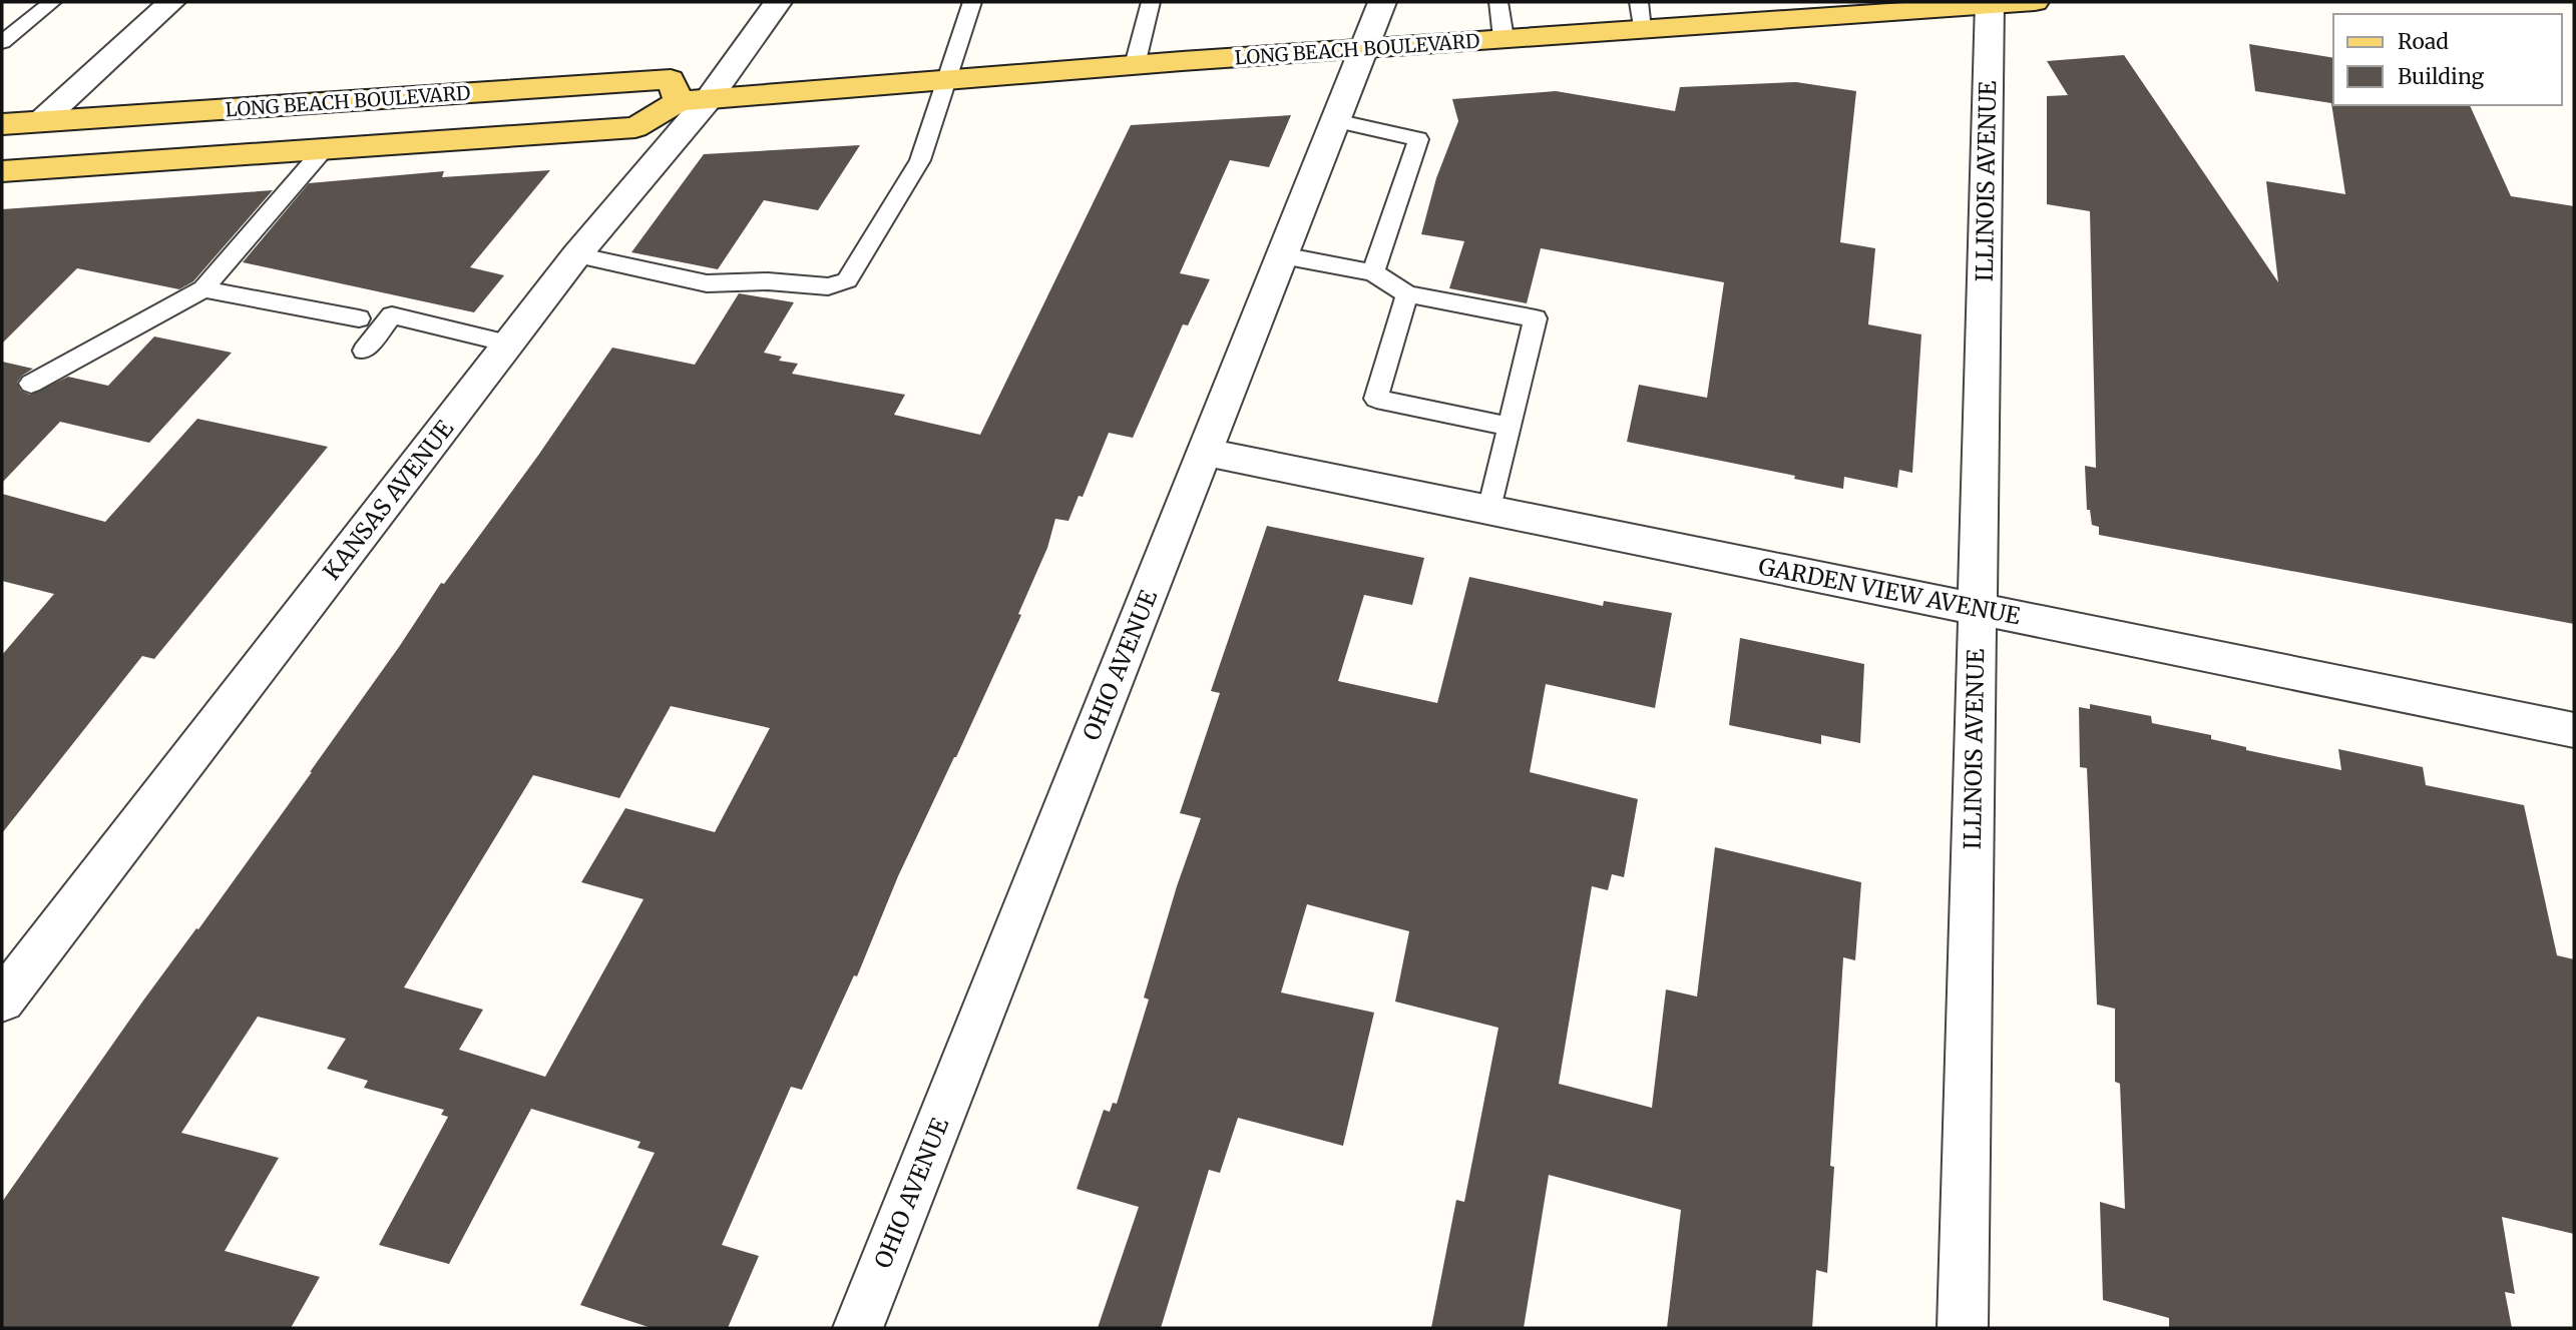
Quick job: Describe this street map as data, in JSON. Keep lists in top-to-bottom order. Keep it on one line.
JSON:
{"streets":{"main road":["LONG BEACH BOULEVARD"],"street":["ILLINOIS AVENUE","KANSAS AVENUE","GARDEN VIEW AVENUE","OHIO AVENUE"]},"crossings":[["LONG BEACH BOULEVARD","ILLINOIS AVENUE"],["LONG BEACH BOULEVARD","KANSAS AVENUE"],["LONG BEACH BOULEVARD","OHIO AVENUE"],["ILLINOIS AVENUE","GARDEN VIEW AVENUE"],["GARDEN VIEW AVENUE","OHIO AVENUE"]],"legend":["Road","Building"]}
